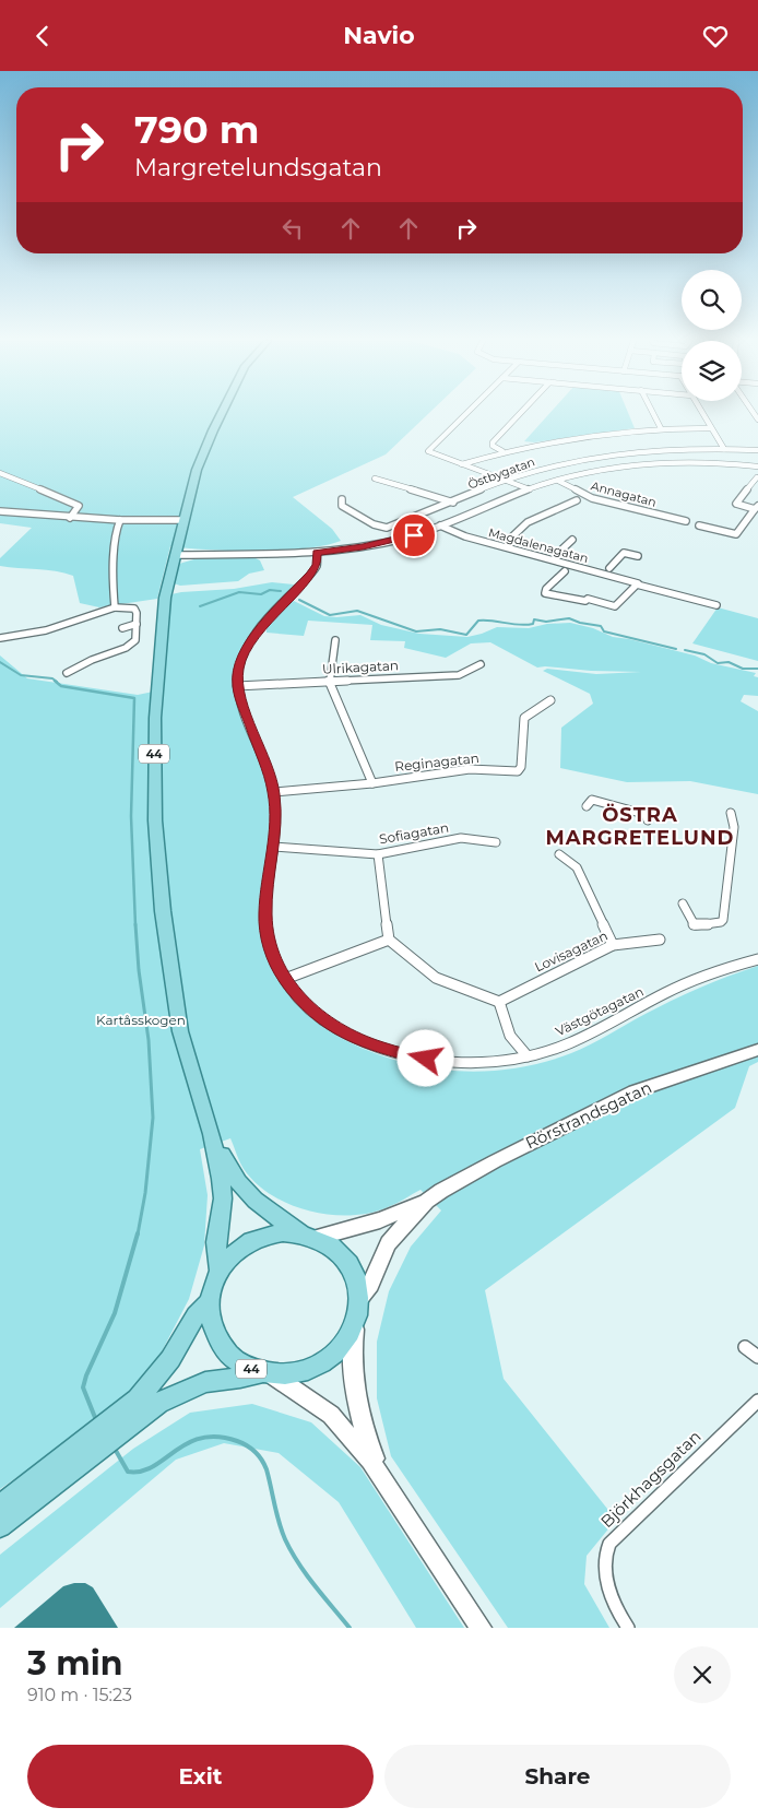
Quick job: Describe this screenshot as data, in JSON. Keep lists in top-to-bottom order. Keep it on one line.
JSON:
{"streets":{"main road":["44","Rörstrandsgatan"],"street":["Östbygatan","Annagatan","Magdalenagatan","Ulrikagatan","Reginagatan","Sofiagatan","Lovisagatan","Västgötagatan","Björkhagsgatan"]},"crossings":[["Ulrikagatan","Västgötagatan"],["44","Rörstrandsgatan"],["Reginagatan","Västgötagatan"],["Sofiagatan","Västgötagatan"]],"districts":["ÖSTRA MARGRETELUND"],"parks":["Kartåsskogen"],"page":{"header":"Navio","turn":["790 m","Margretelundsgatan"],"heading":["3 min","910 m · 15:23"],"buttons":["Exit","Share"]}}
